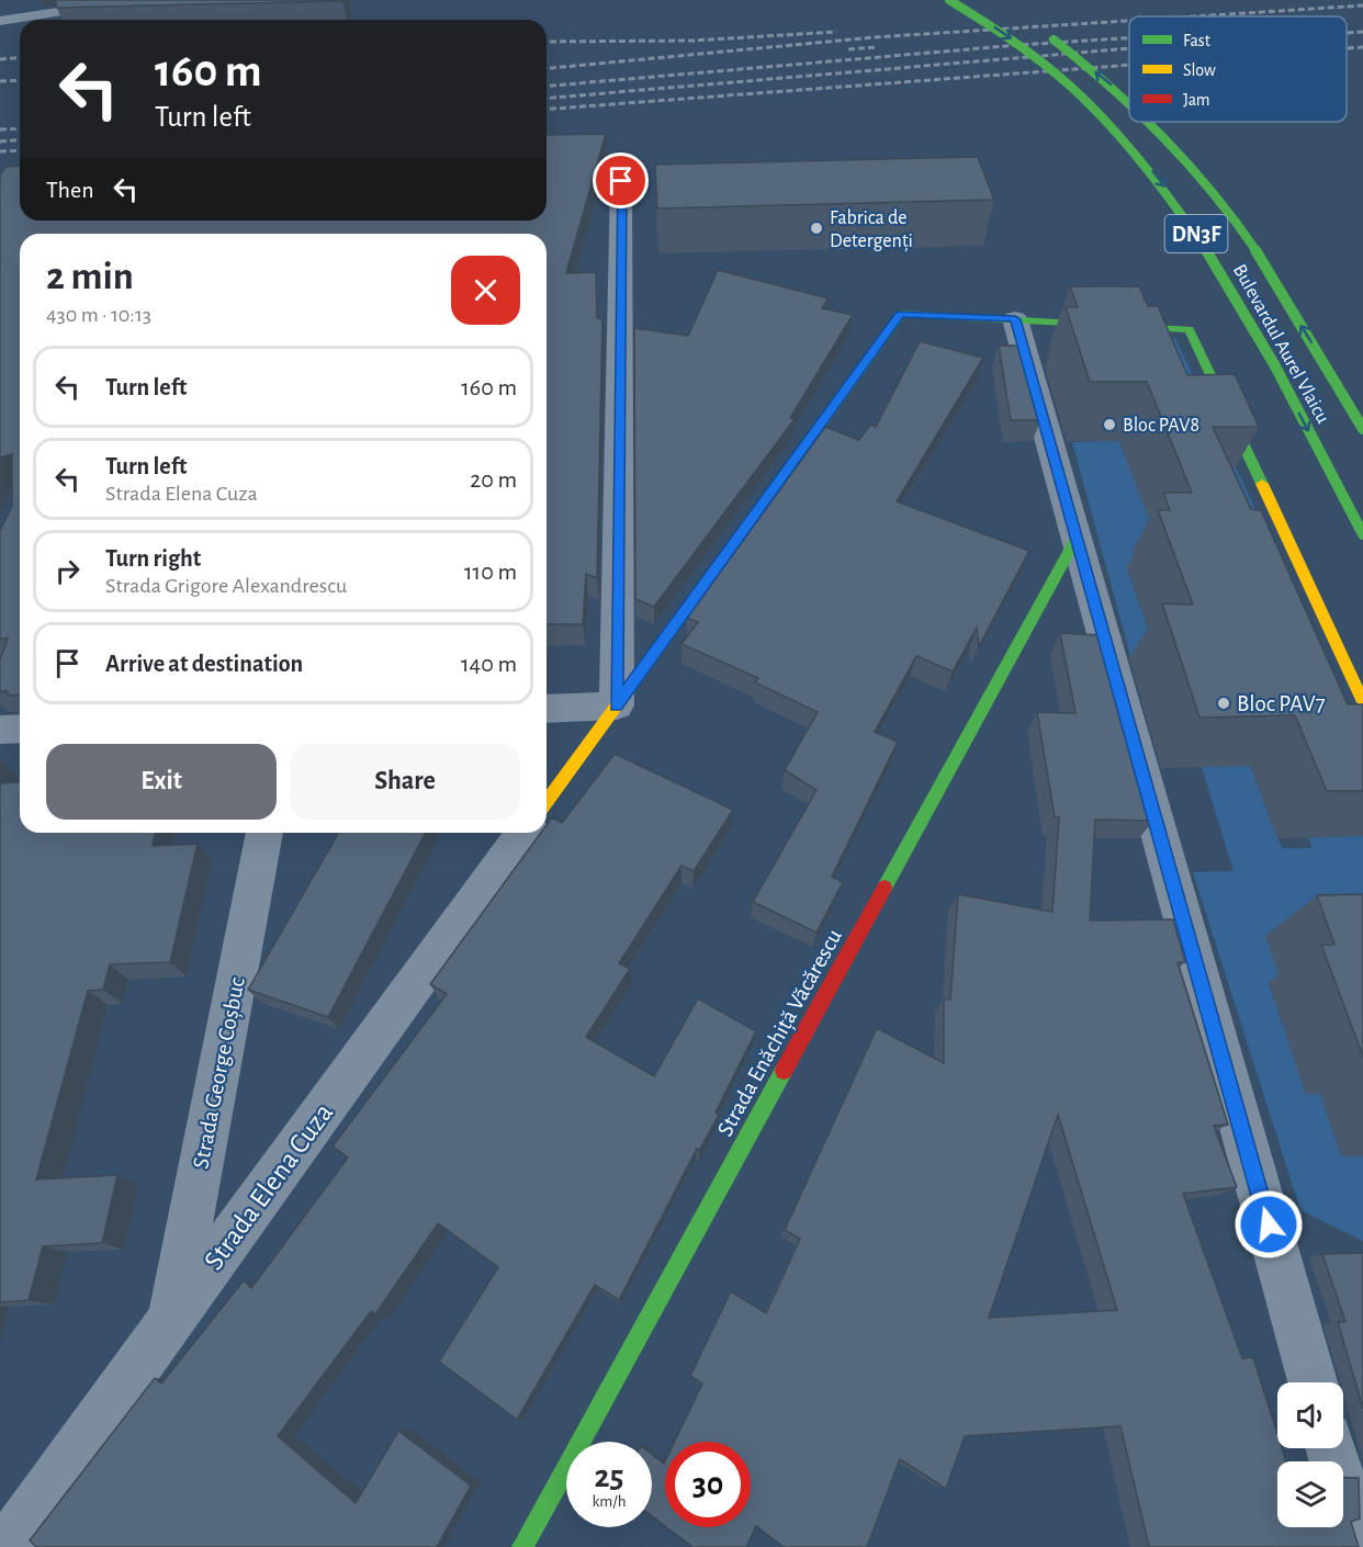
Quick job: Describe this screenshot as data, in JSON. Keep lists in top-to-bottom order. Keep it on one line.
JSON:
{"streets":{"street":["DN3F","Bulevardul Aurel Vlaicu","Strada Enăchiță Văcărescu","Strada George Coșbuc","Strada Elena Cuza"]},"crossings":[["Strada George Coșbuc","Strada Elena Cuza"]],"places":["Fabrica de Detergenți","Bloc PAV8","Bloc PAV7"],"legend":["Fast","Slow","Jam"],"page":{"turn":["160 m","Turn left"],"then":"Then","heading":["2 min","430 m · 10:13"],"list":[{"name":"Turn left","value":"160 m"},{"name":"Turn left","note":"Strada Elena Cuza","value":"20 m"},{"name":"Turn right","note":"Strada Grigore Alexandrescu","value":"110 m"},{"name":"Arrive at destination","value":"140 m"}],"buttons":["Exit","Share"],"speed":"25 km/h","limit":"30"}}
